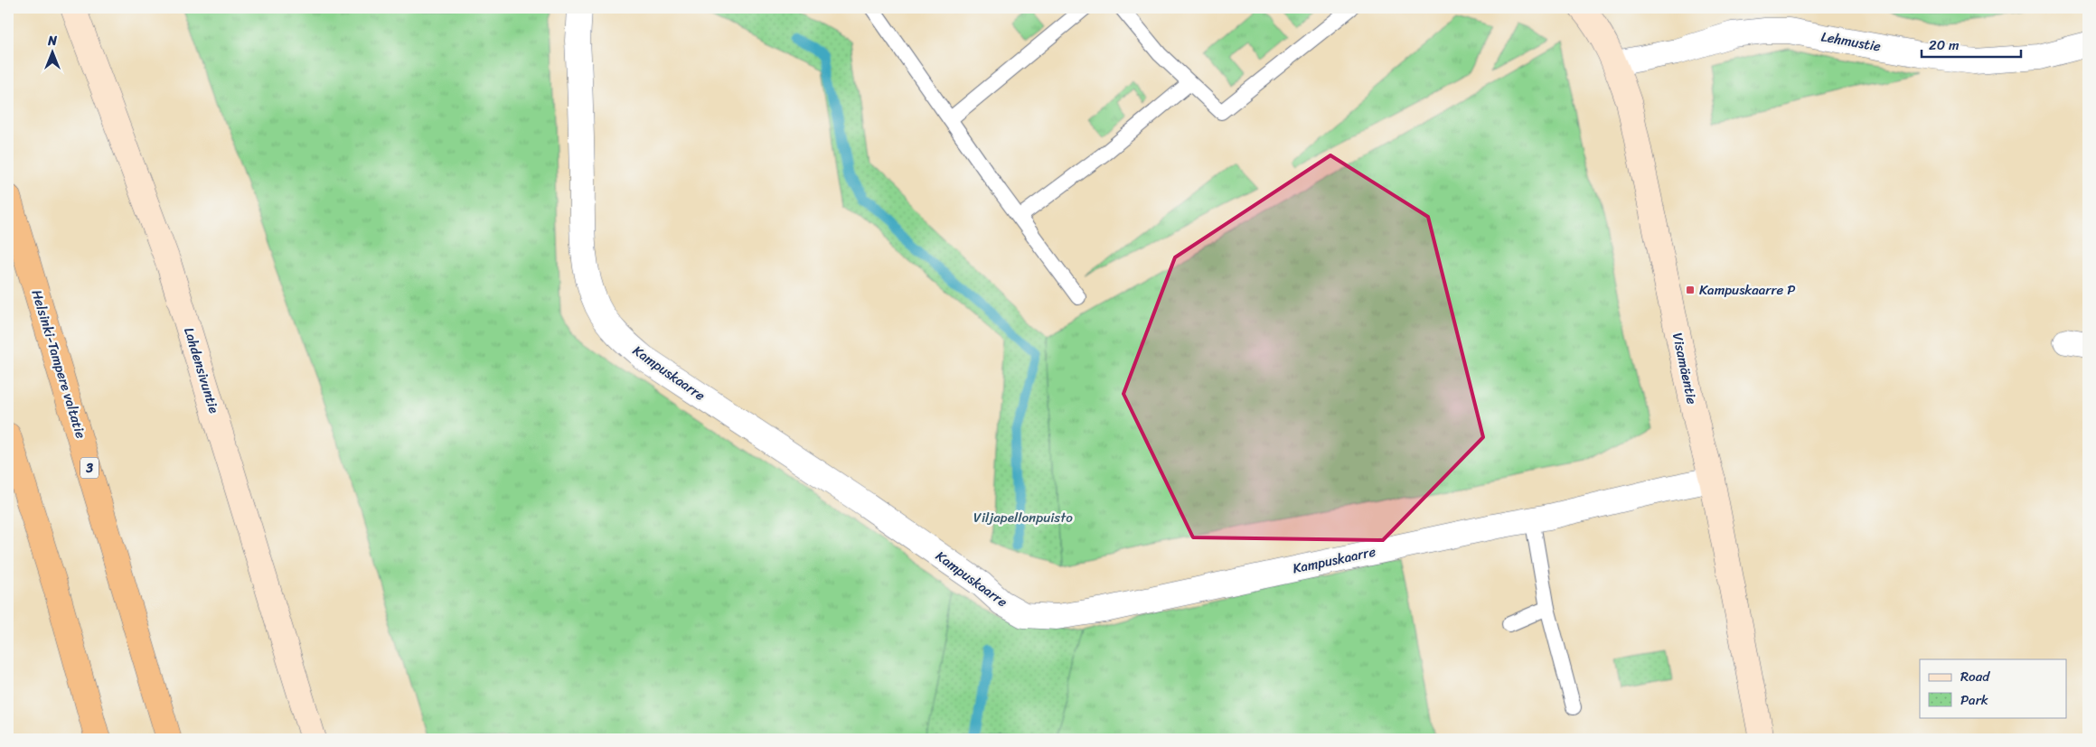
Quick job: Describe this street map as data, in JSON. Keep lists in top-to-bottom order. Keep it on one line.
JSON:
{"streets":{"highway":["Helsinki-Tampere valtatie","3"],"main road":["Visamäentie","Lahdensivuntie"],"street":["Lehmustie","Kampuskaarre"]},"crossings":[["Lehmustie","Visamäentie"],["Visamäentie","Kampuskaarre"]],"parks":["Viljapellonpuisto"],"places":{"transit":["Kampuskaarre P"]},"legend":["Road","Park"],"scale_bar":"20 m","north":"top"}
